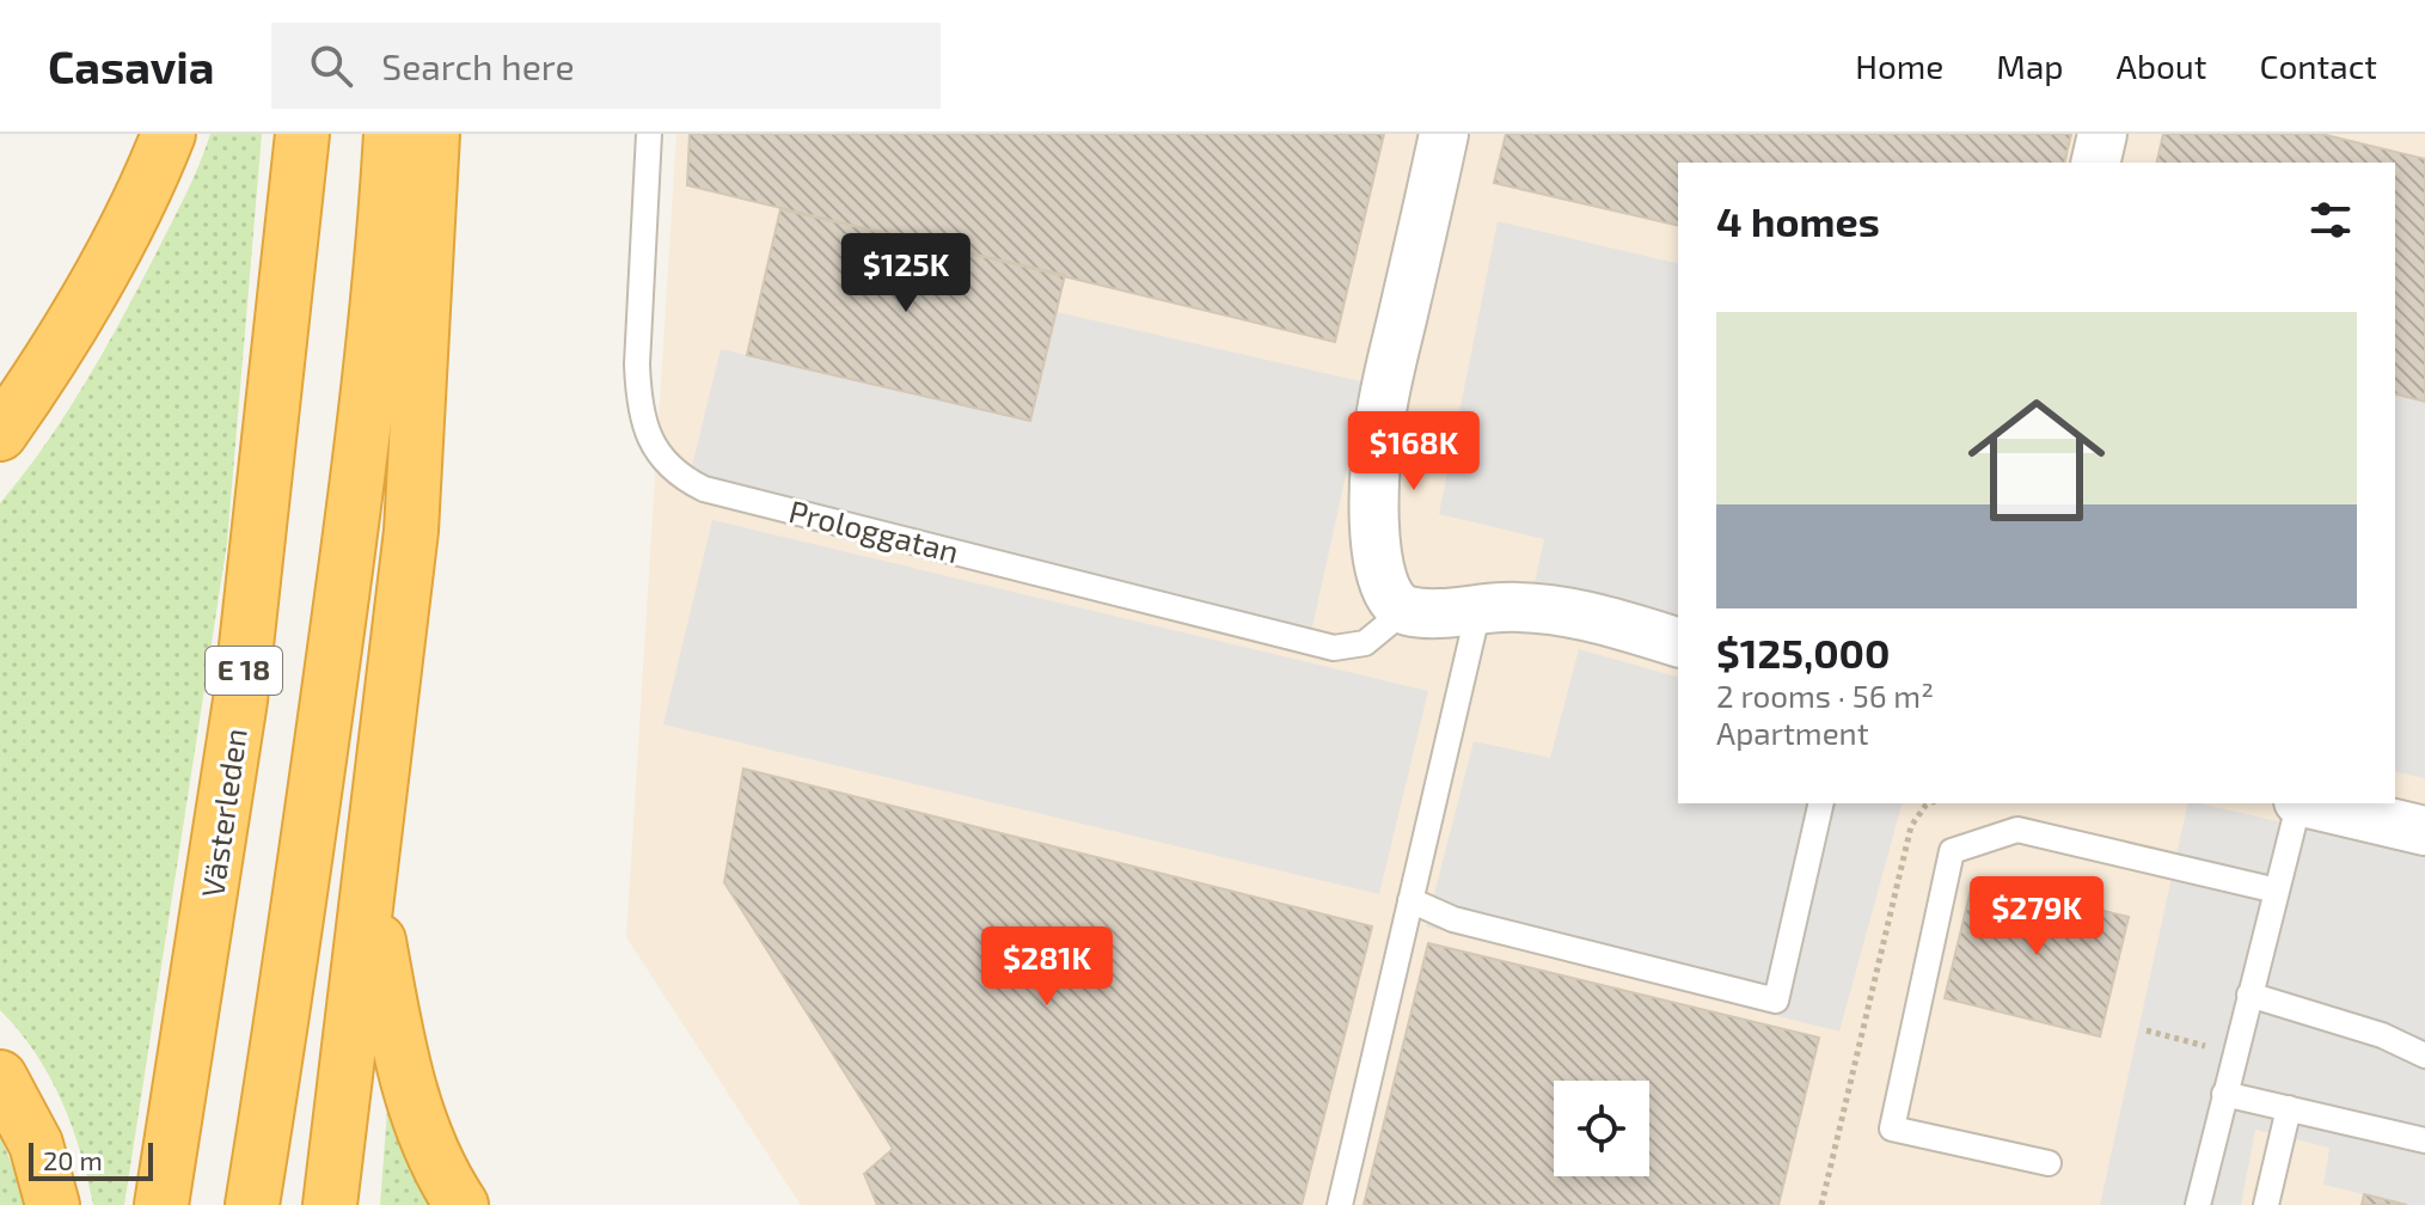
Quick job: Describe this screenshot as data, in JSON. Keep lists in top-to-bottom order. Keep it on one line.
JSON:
{"streets":{"highway":["E 18","Västerleden"],"lane":["Prologgatan"]},"scale_bar":"20 m","page":{"header":"Casavia","search":"Search here","nav":["Home","Map","About","Contact"],"heading":"4 homes","price":["$125K","$168K","$279K","$281K"],"list":[{"name":"$125,000","note":"2 rooms · 56 m² · Apartment"}],"scale":"20 m"}}
